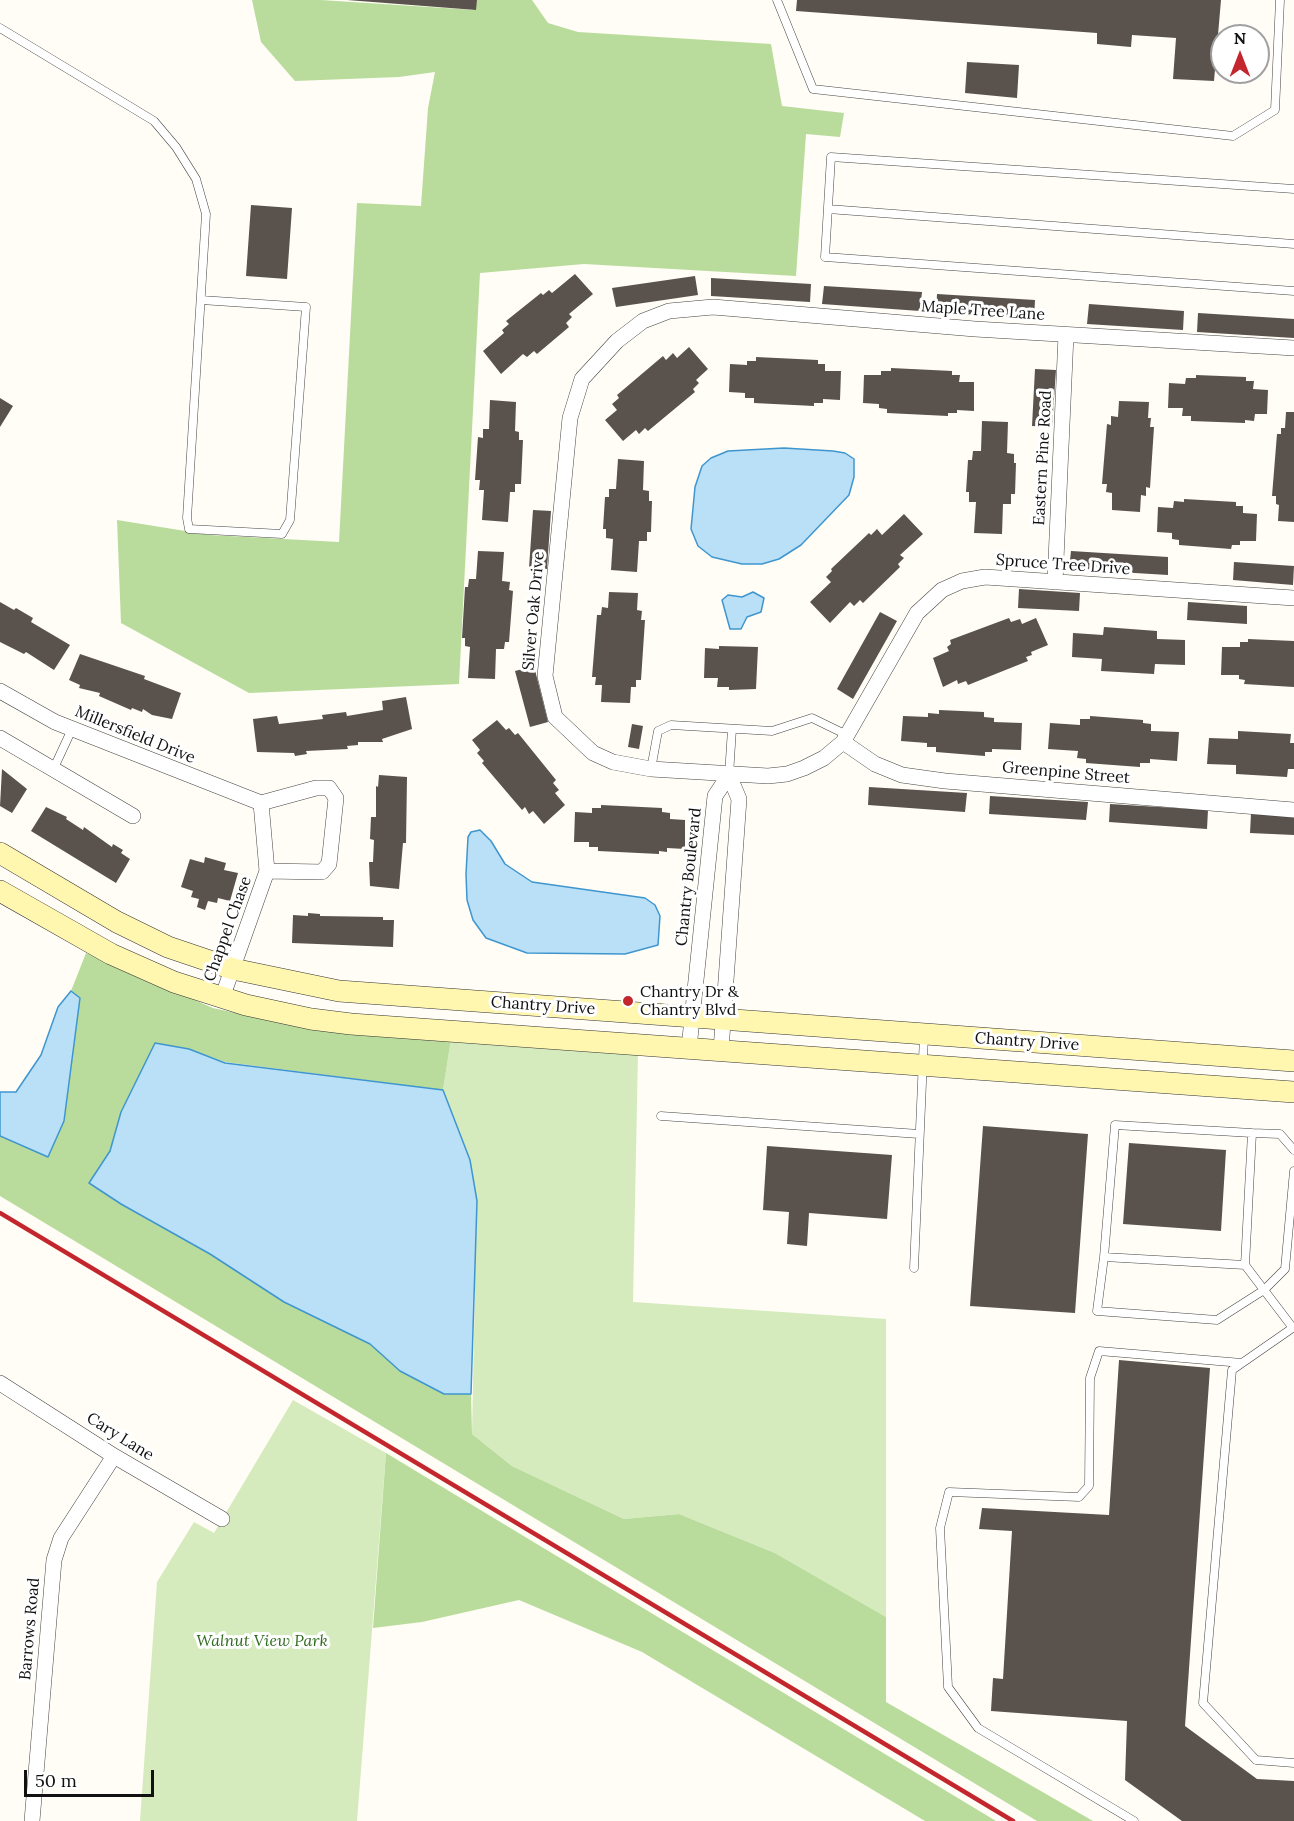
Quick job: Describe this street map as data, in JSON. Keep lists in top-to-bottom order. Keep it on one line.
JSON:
{"streets":{"street":["Maple Tree Lane","Eastern Pine Road","Spruce Tree Drive","Silver Oak Drive","Millersfield Drive","Greenpine Street","Chantry Boulevard","Chappel Chase","Chantry Drive","Cary Lane","Barrows Road"]},"crossings":[["Maple Tree Lane","Eastern Pine Road"],["Maple Tree Lane","Silver Oak Drive"],["Eastern Pine Road","Spruce Tree Drive"],["Spruce Tree Drive","Silver Oak Drive"],["Spruce Tree Drive","Greenpine Street"],["Silver Oak Drive","Greenpine Street"],["Silver Oak Drive","Chantry Boulevard"],["Millersfield Drive","Chappel Chase"],["Chantry Boulevard","Chantry Drive"],["Chappel Chase","Chantry Drive"],["Cary Lane","Barrows Road"]],"parks":["Walnut View Park"],"places":["Chantry Dr & Chantry Blvd"],"scale_bar":"50 m","north":"top"}
